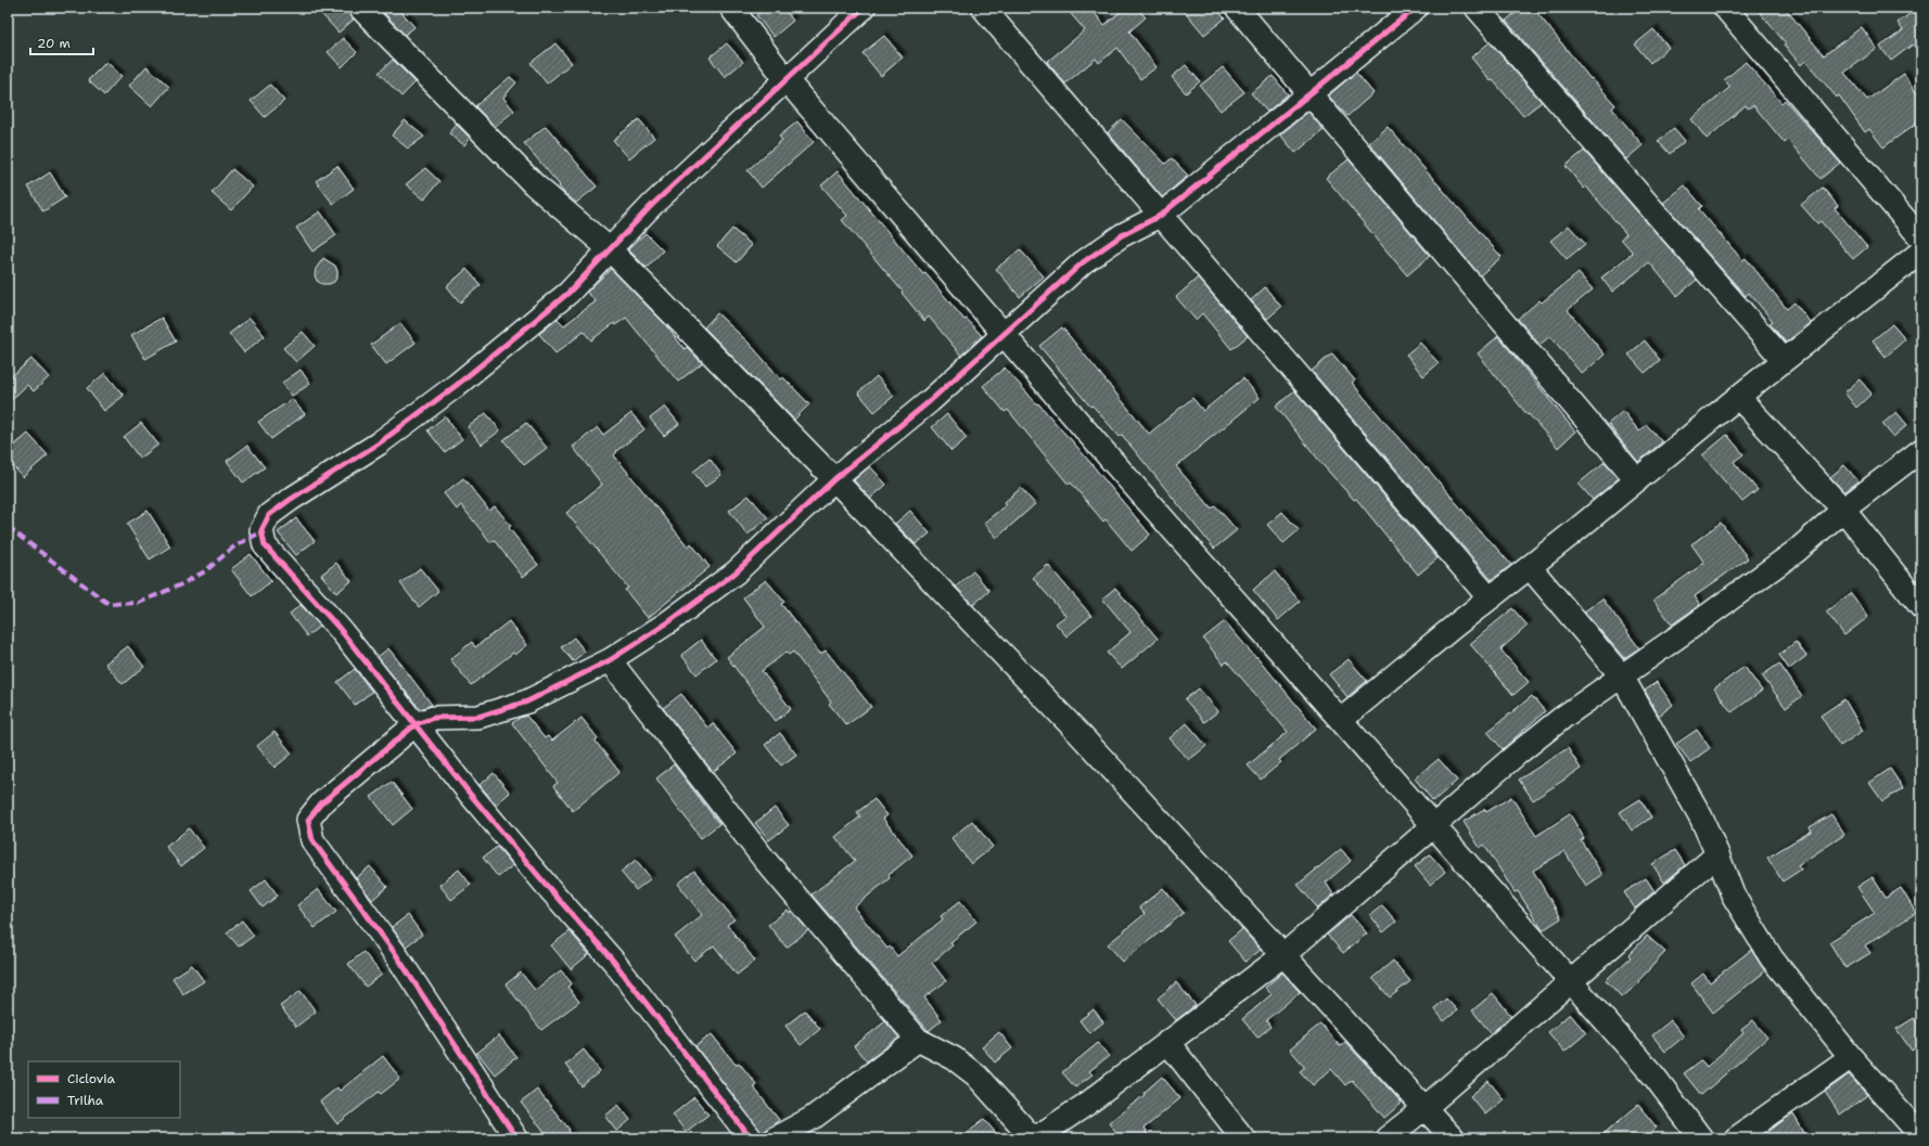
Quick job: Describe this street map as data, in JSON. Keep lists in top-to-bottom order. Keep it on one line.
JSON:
{"legend":["Ciclovia","Trilha"],"scale_bar":"20 m"}
